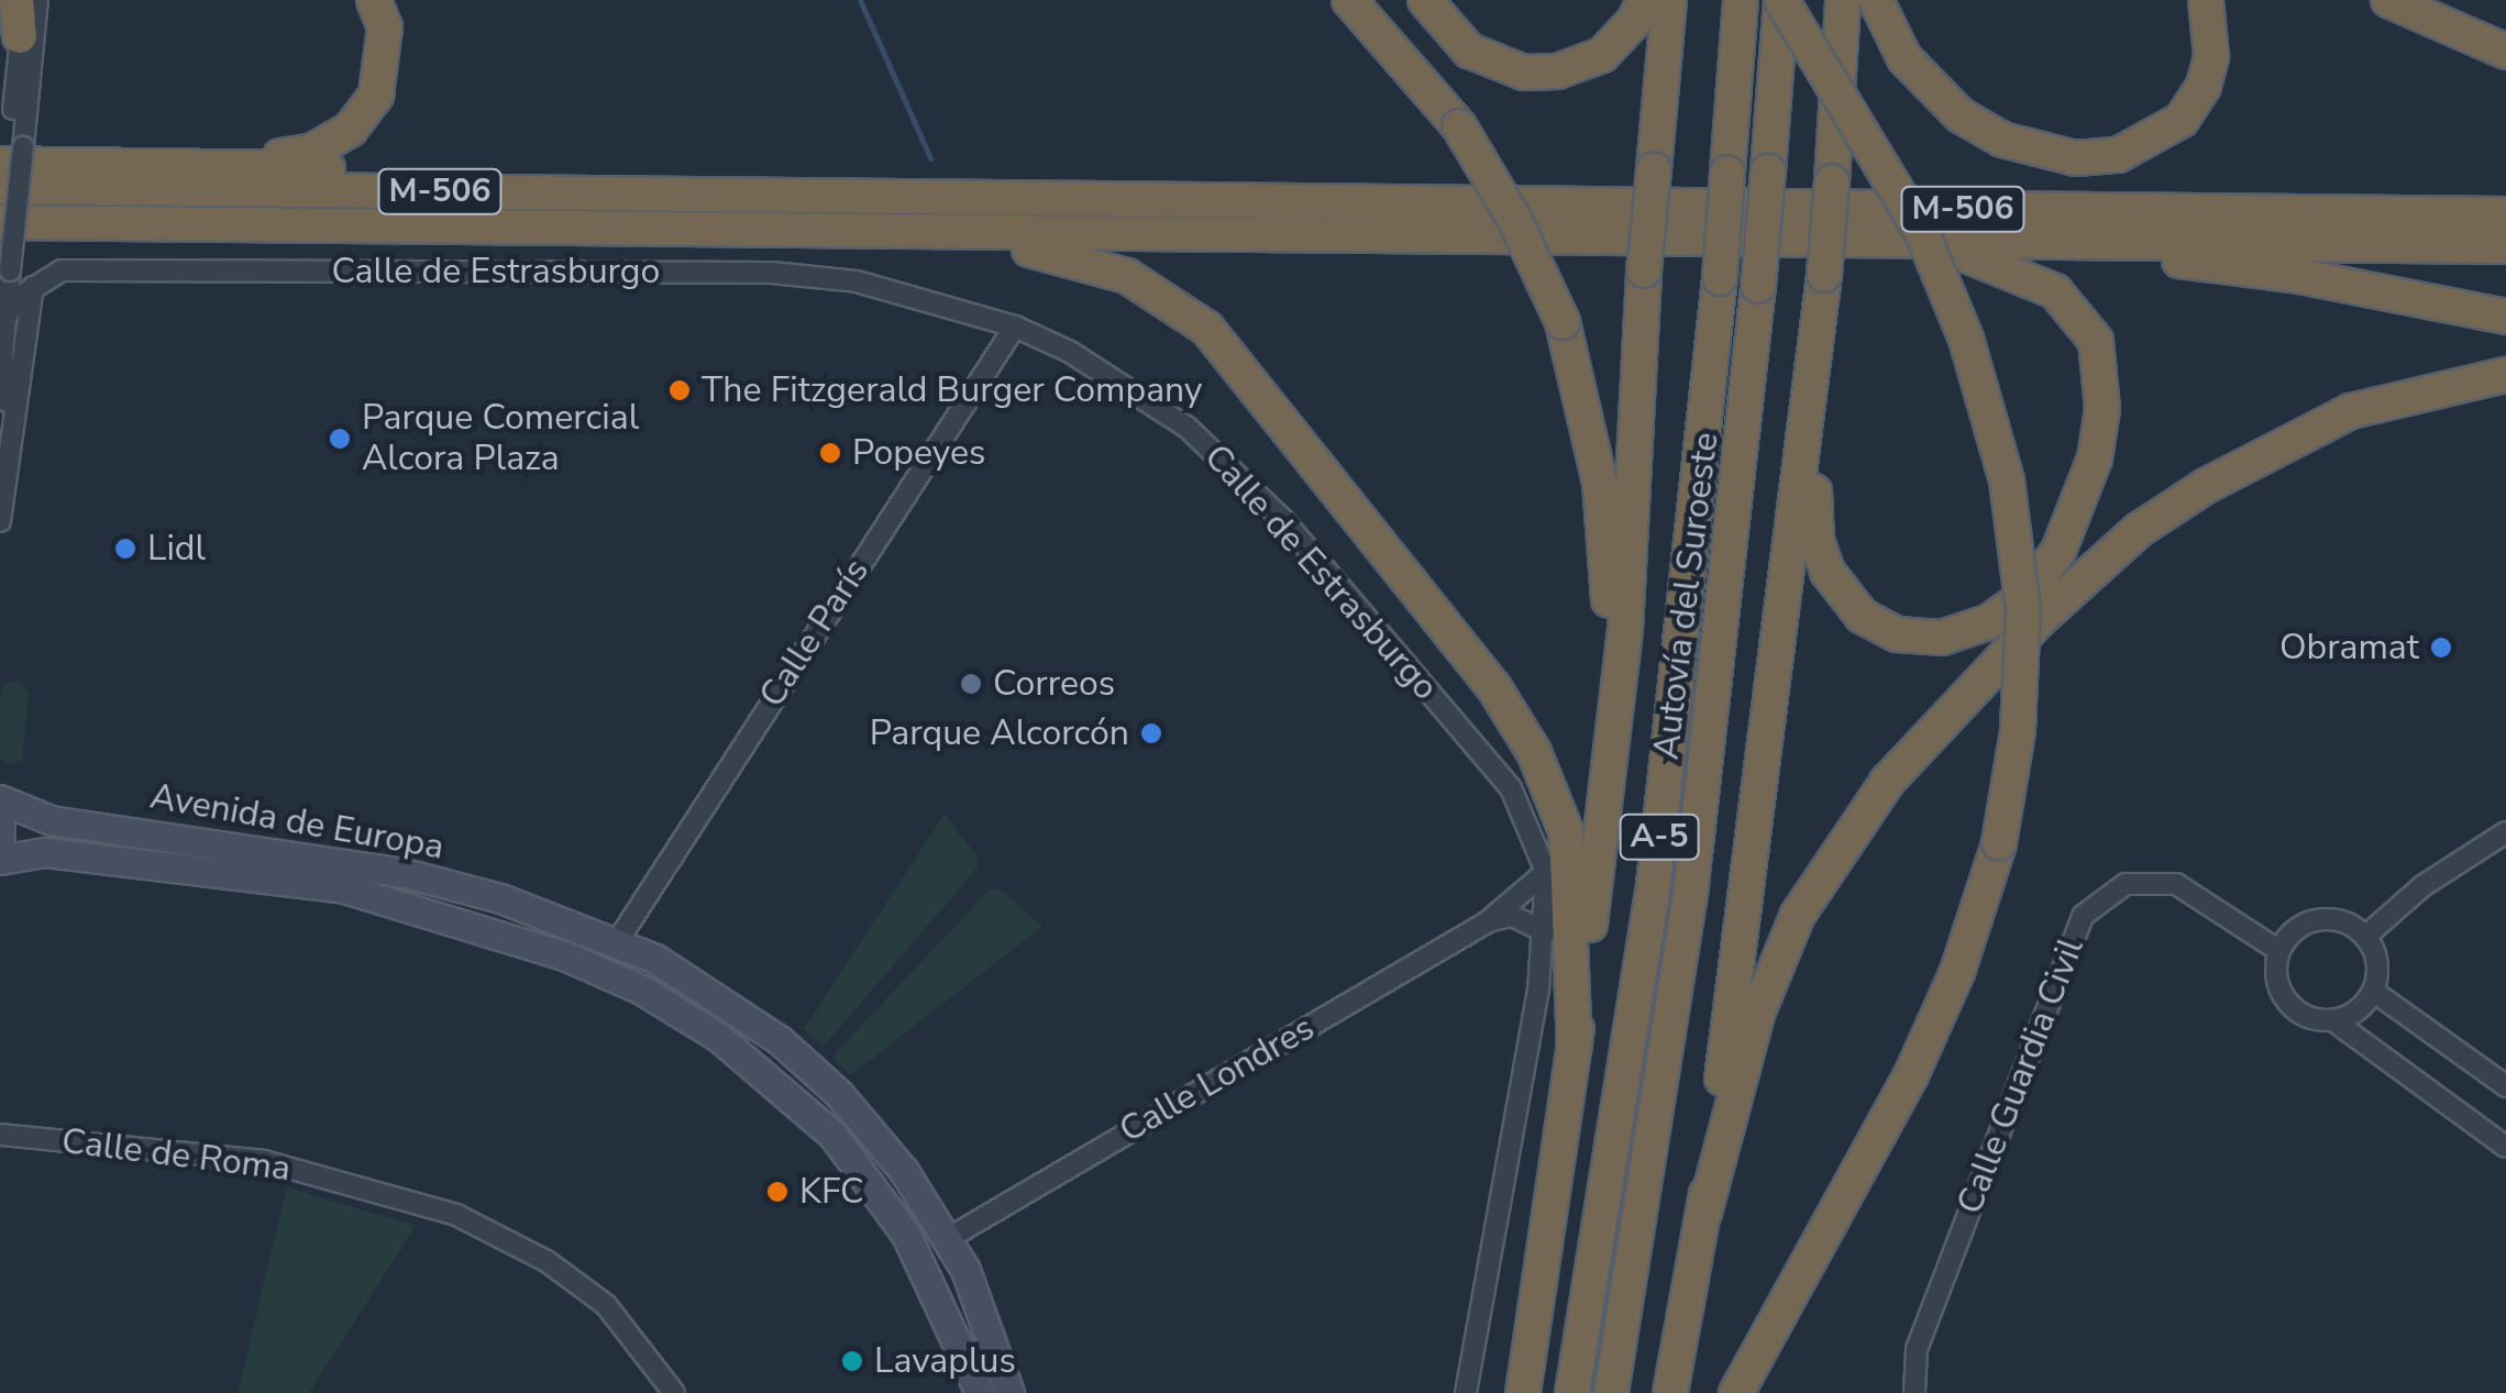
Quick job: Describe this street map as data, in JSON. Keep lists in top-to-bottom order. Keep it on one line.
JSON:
{"streets":{"highway":["M-506","Autovía del Suroeste","A-5"],"street":["Calle de Estrasburgo","Calle París","Avenida de Europa","Calle Guardia Civil","Calle Londres","Calle de Roma"]},"crossings":[["Calle de Estrasburgo","Calle París"],["Calle de Estrasburgo","Calle Londres"],["Calle París","Avenida de Europa"],["Avenida de Europa","Calle Londres"]],"places":["The Fitzgerald Burger Company","Parque Comercial Alcora Plaza","Popeyes","Lidl","Obramat","Correos","Parque Alcorcón","KFC","Lavaplus"]}
